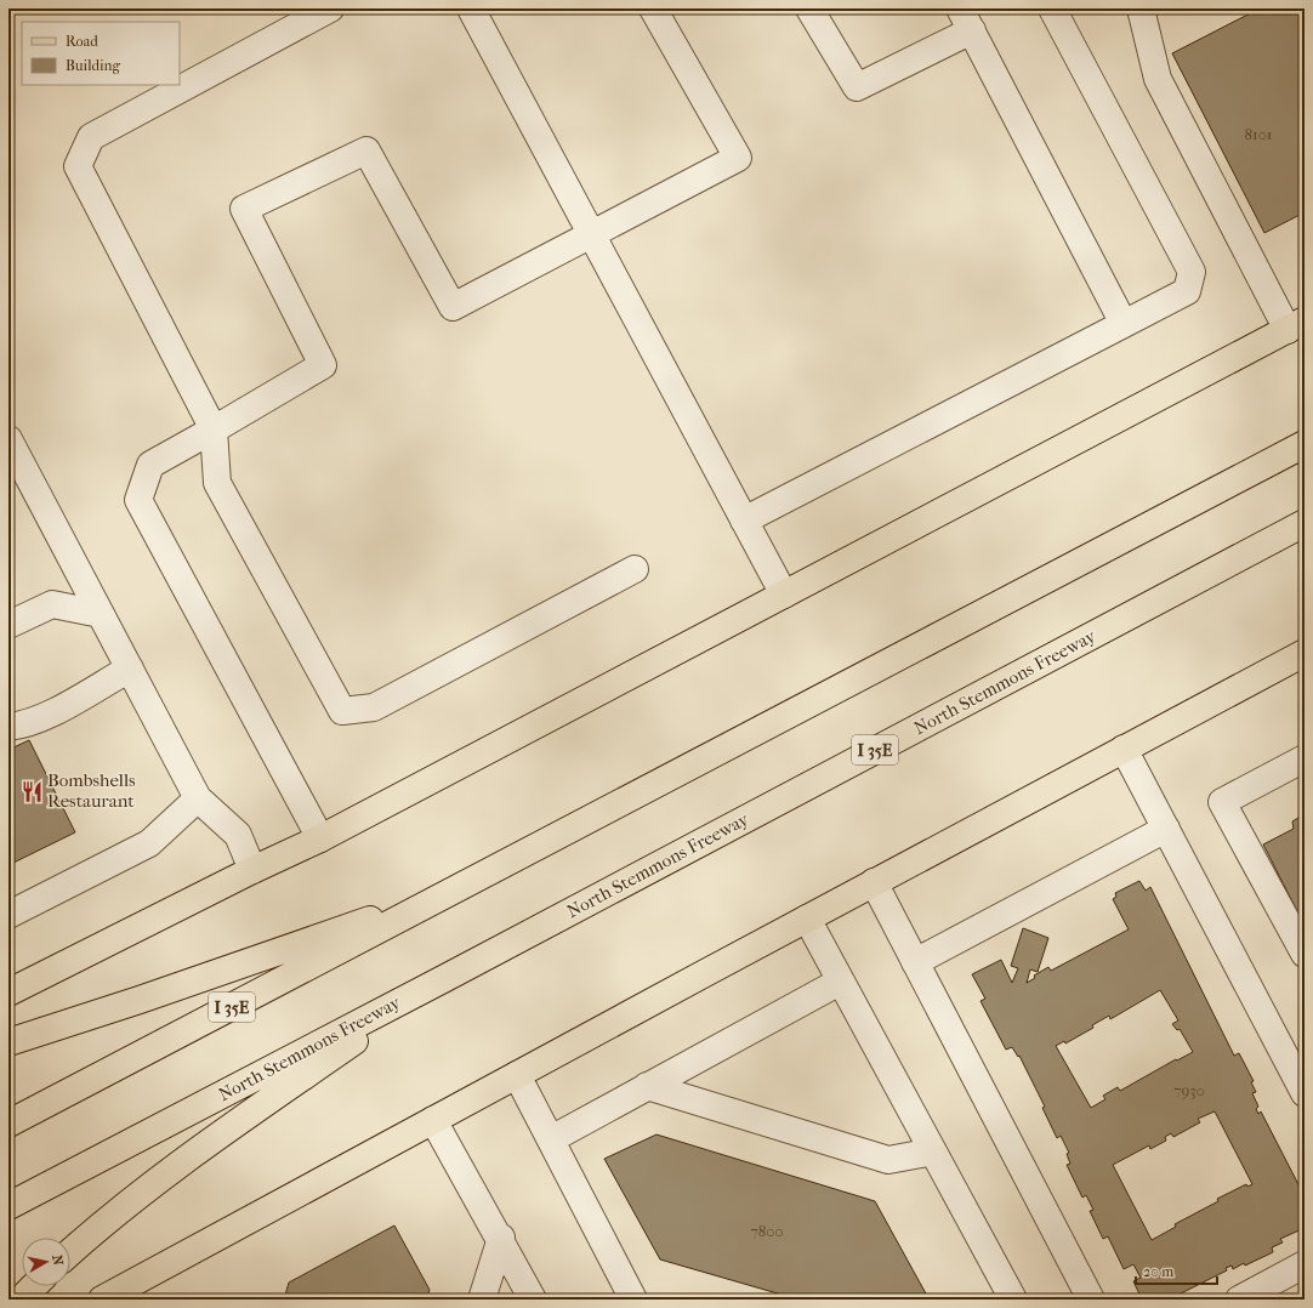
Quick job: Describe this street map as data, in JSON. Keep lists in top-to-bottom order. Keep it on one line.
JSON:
{"streets":{"main road":["North Stemmons Freeway","I 35E"]},"places":{"restaurant":["Bombshells Restaurant"]},"house_numbers":["8101","7930","7800"],"legend":["Road","Building"],"scale_bar":"20 m","north":"right"}
